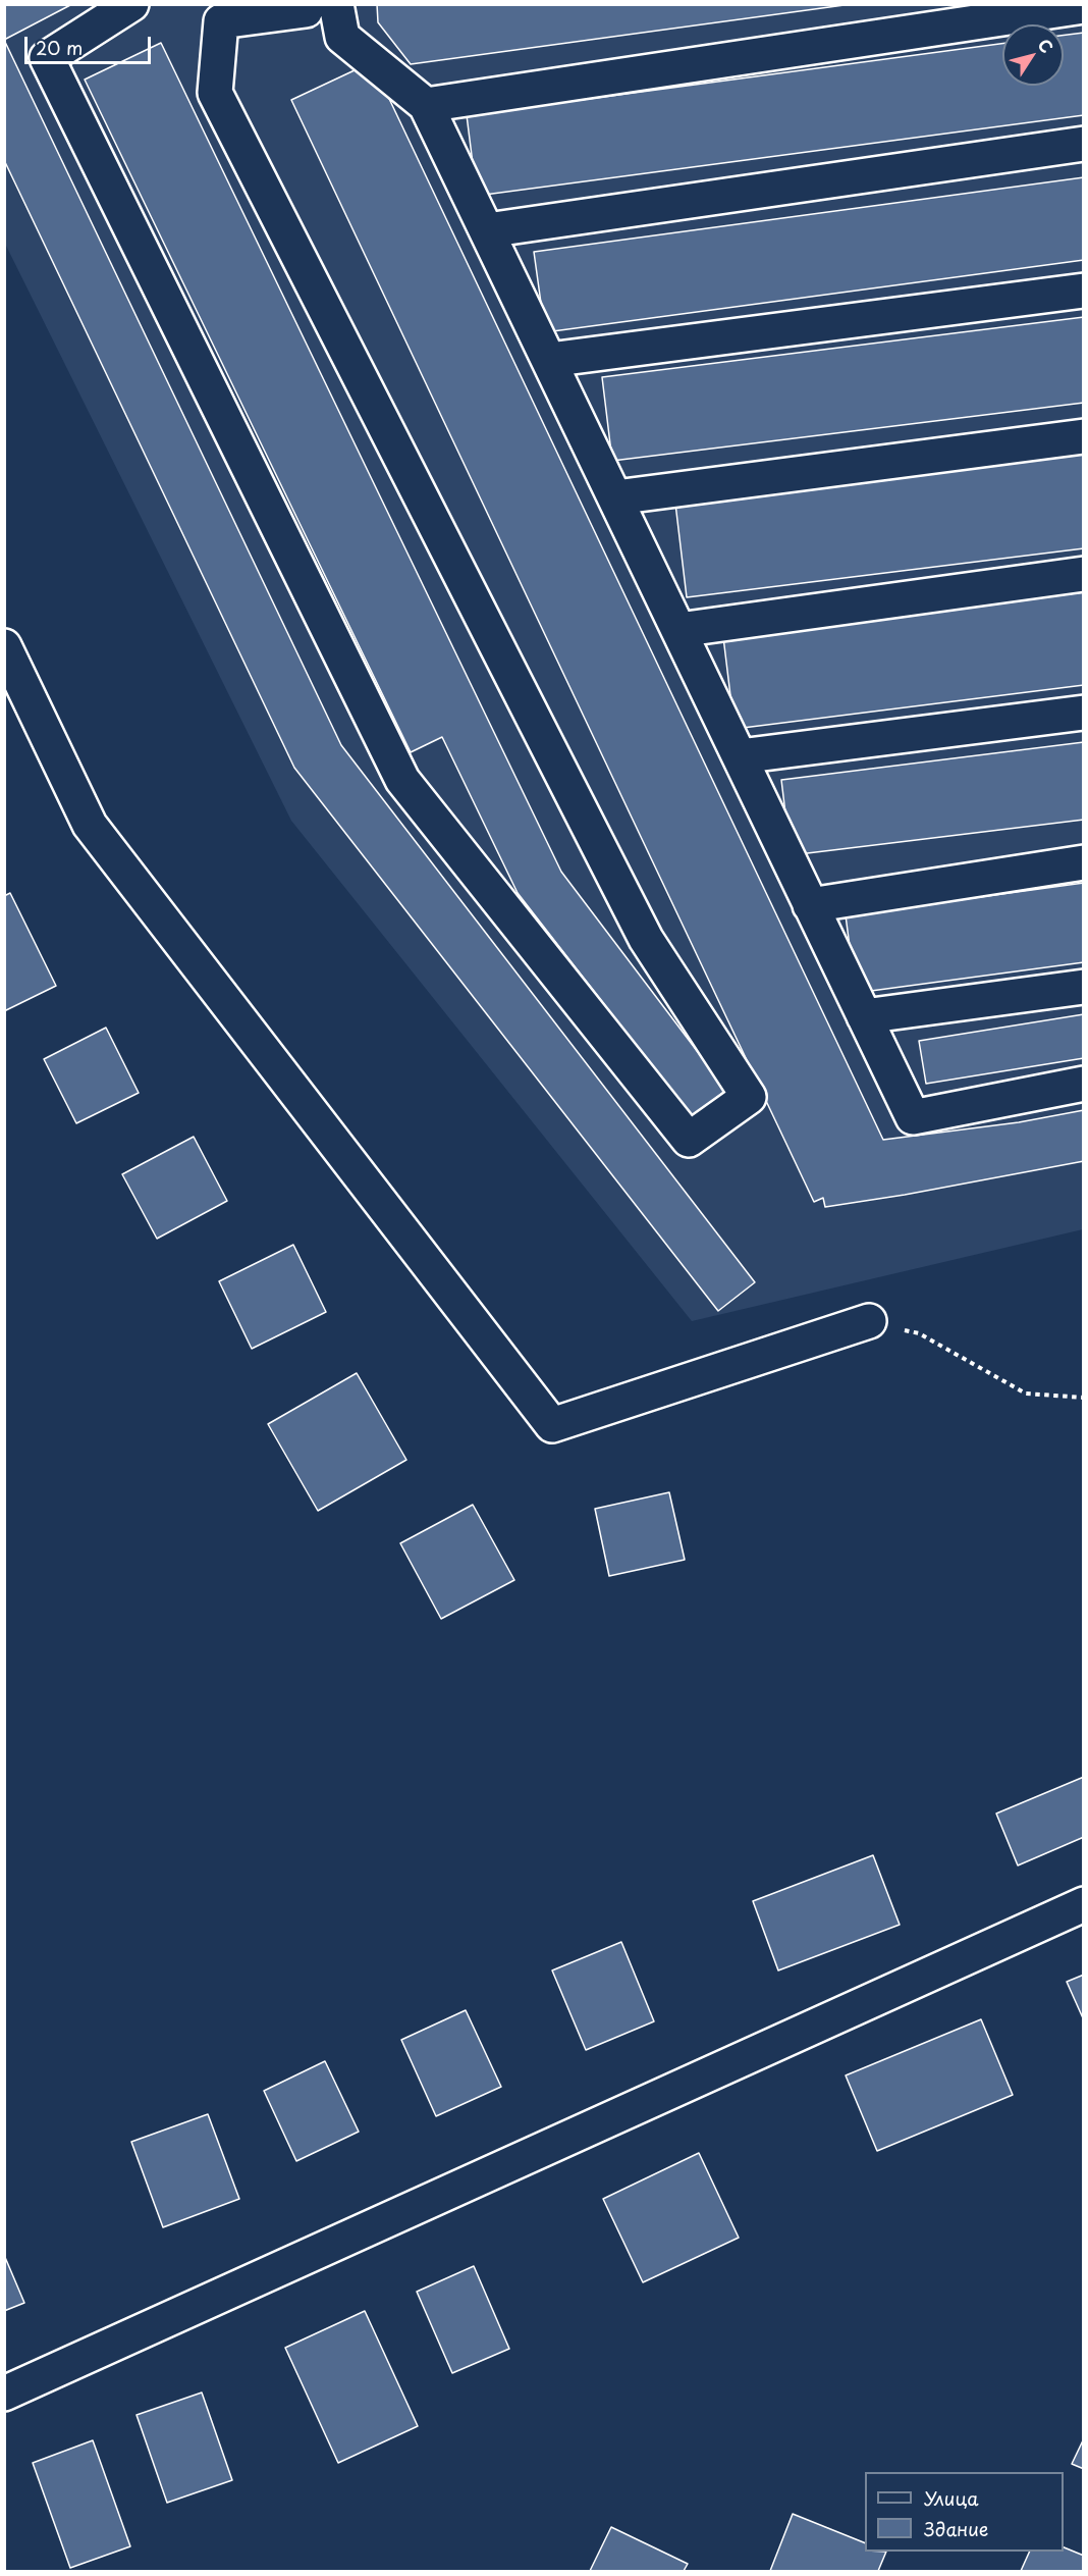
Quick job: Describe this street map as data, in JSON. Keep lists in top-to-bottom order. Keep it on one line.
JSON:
{"legend":["Улица","Здание"],"scale_bar":"20 m","north":"top right"}
